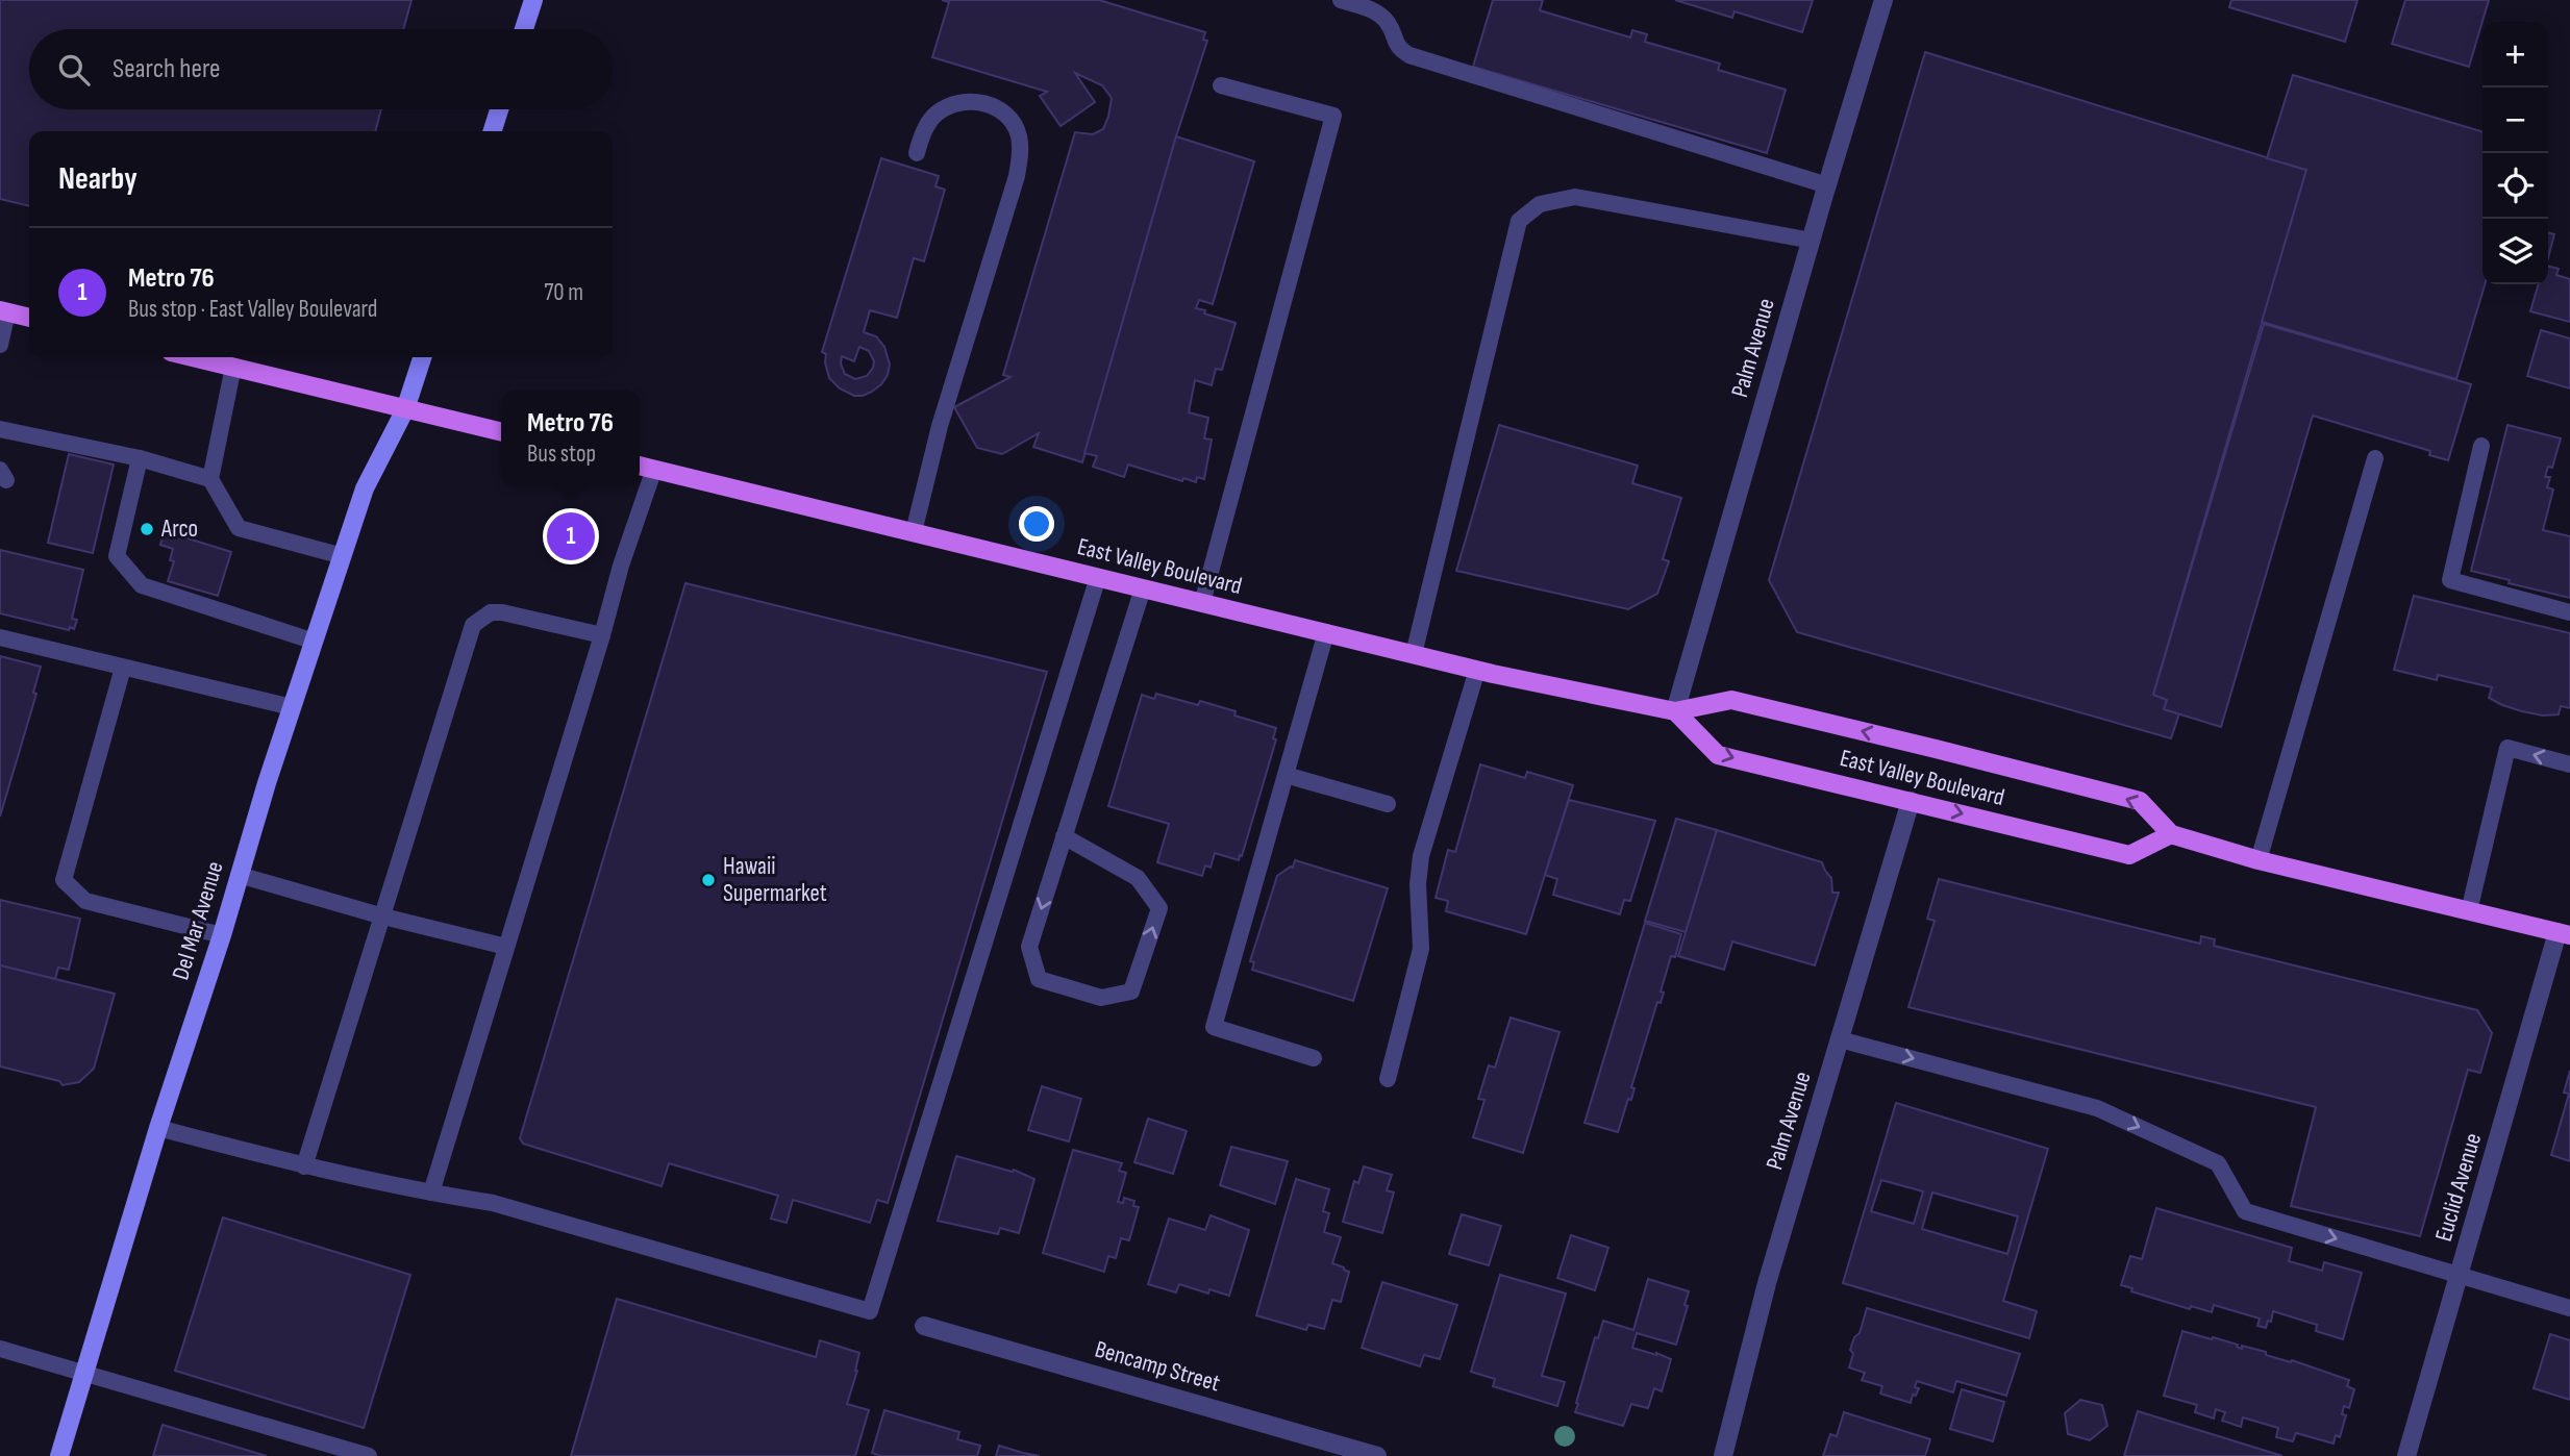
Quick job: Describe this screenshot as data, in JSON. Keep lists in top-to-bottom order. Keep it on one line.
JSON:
{"streets":{"main road":["East Valley Boulevard","Del Mar Avenue"],"street":["Palm Avenue","Euclid Avenue","Bencamp Street"]},"crossings":[["Palm Avenue","East Valley Boulevard"],["East Valley Boulevard","Euclid Avenue"]],"places":["Arco","Hawaii Supermarket"],"page":{"map_buttons":["+","−"],"search":"Search here","heading":"Nearby","list":[{"mark":"1","name":"Metro 76","note":"Bus stop · East Valley Boulevard","value":"70 m"}],"popup":["Metro 76","Bus stop"],"pins":"1"}}
